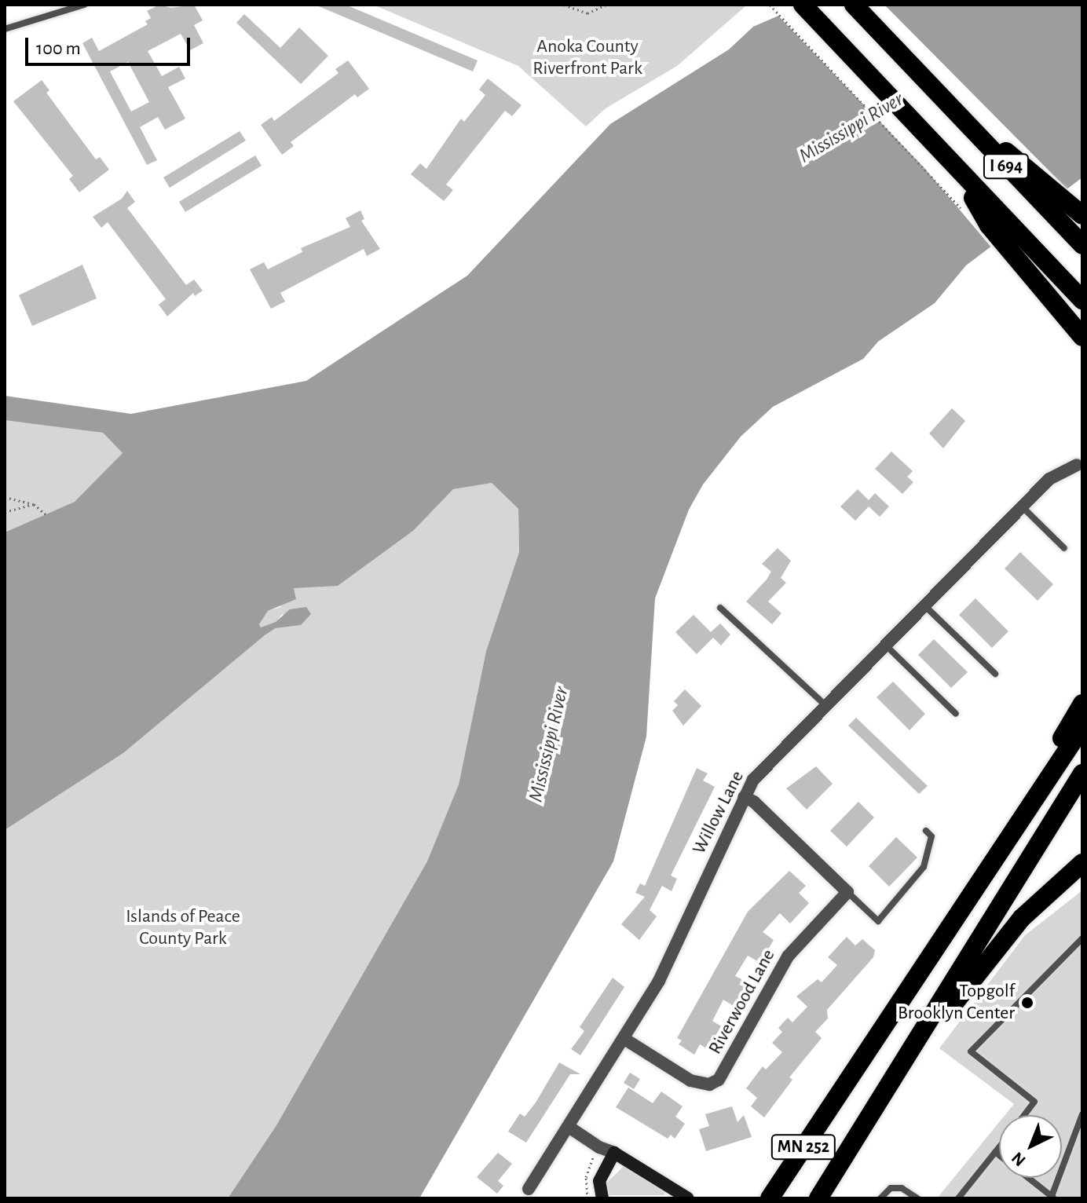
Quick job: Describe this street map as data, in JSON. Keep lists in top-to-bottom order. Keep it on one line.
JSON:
{"streets":{"highway":["I 694","MN 252"],"street":["Willow Lane","Riverwood Lane"]},"crossings":[["Willow Lane","Riverwood Lane"]],"water":["Mississippi River"],"parks":["Anoka County Riverfront Park","Islands of Peace County Park"],"places":["Topgolf Brooklyn Center"],"scale_bar":"100 m","north":"bottom left"}
